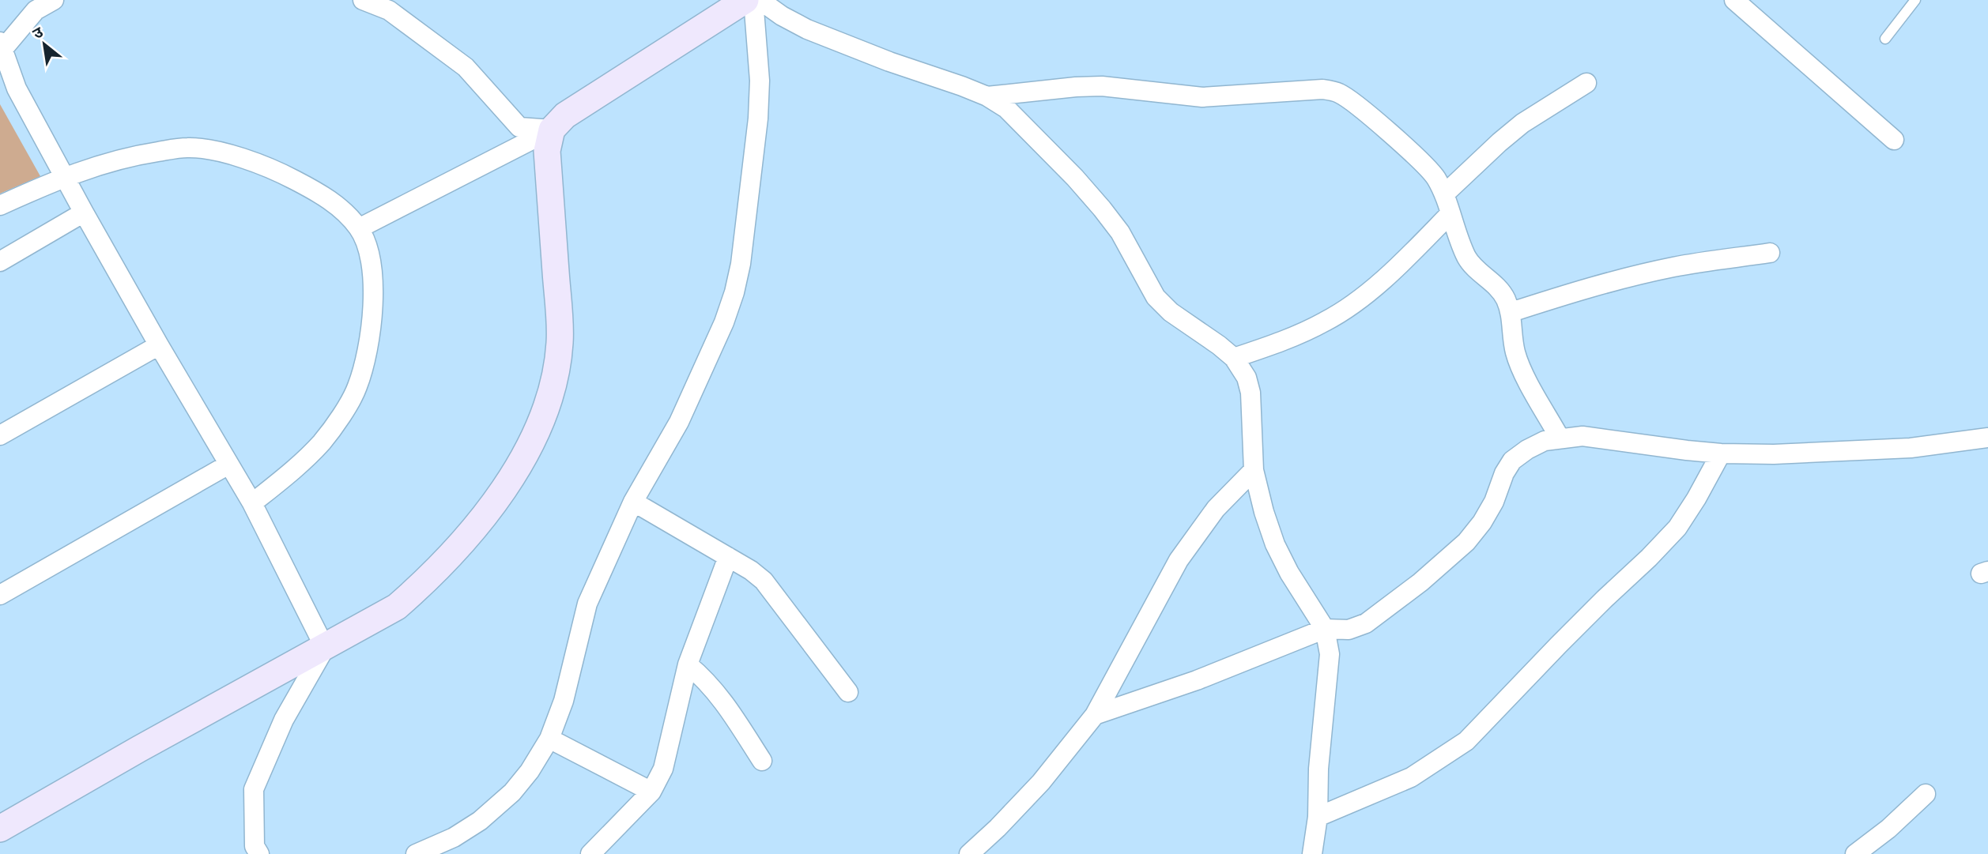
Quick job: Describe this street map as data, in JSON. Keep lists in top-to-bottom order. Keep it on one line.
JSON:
{"north":"top left"}
